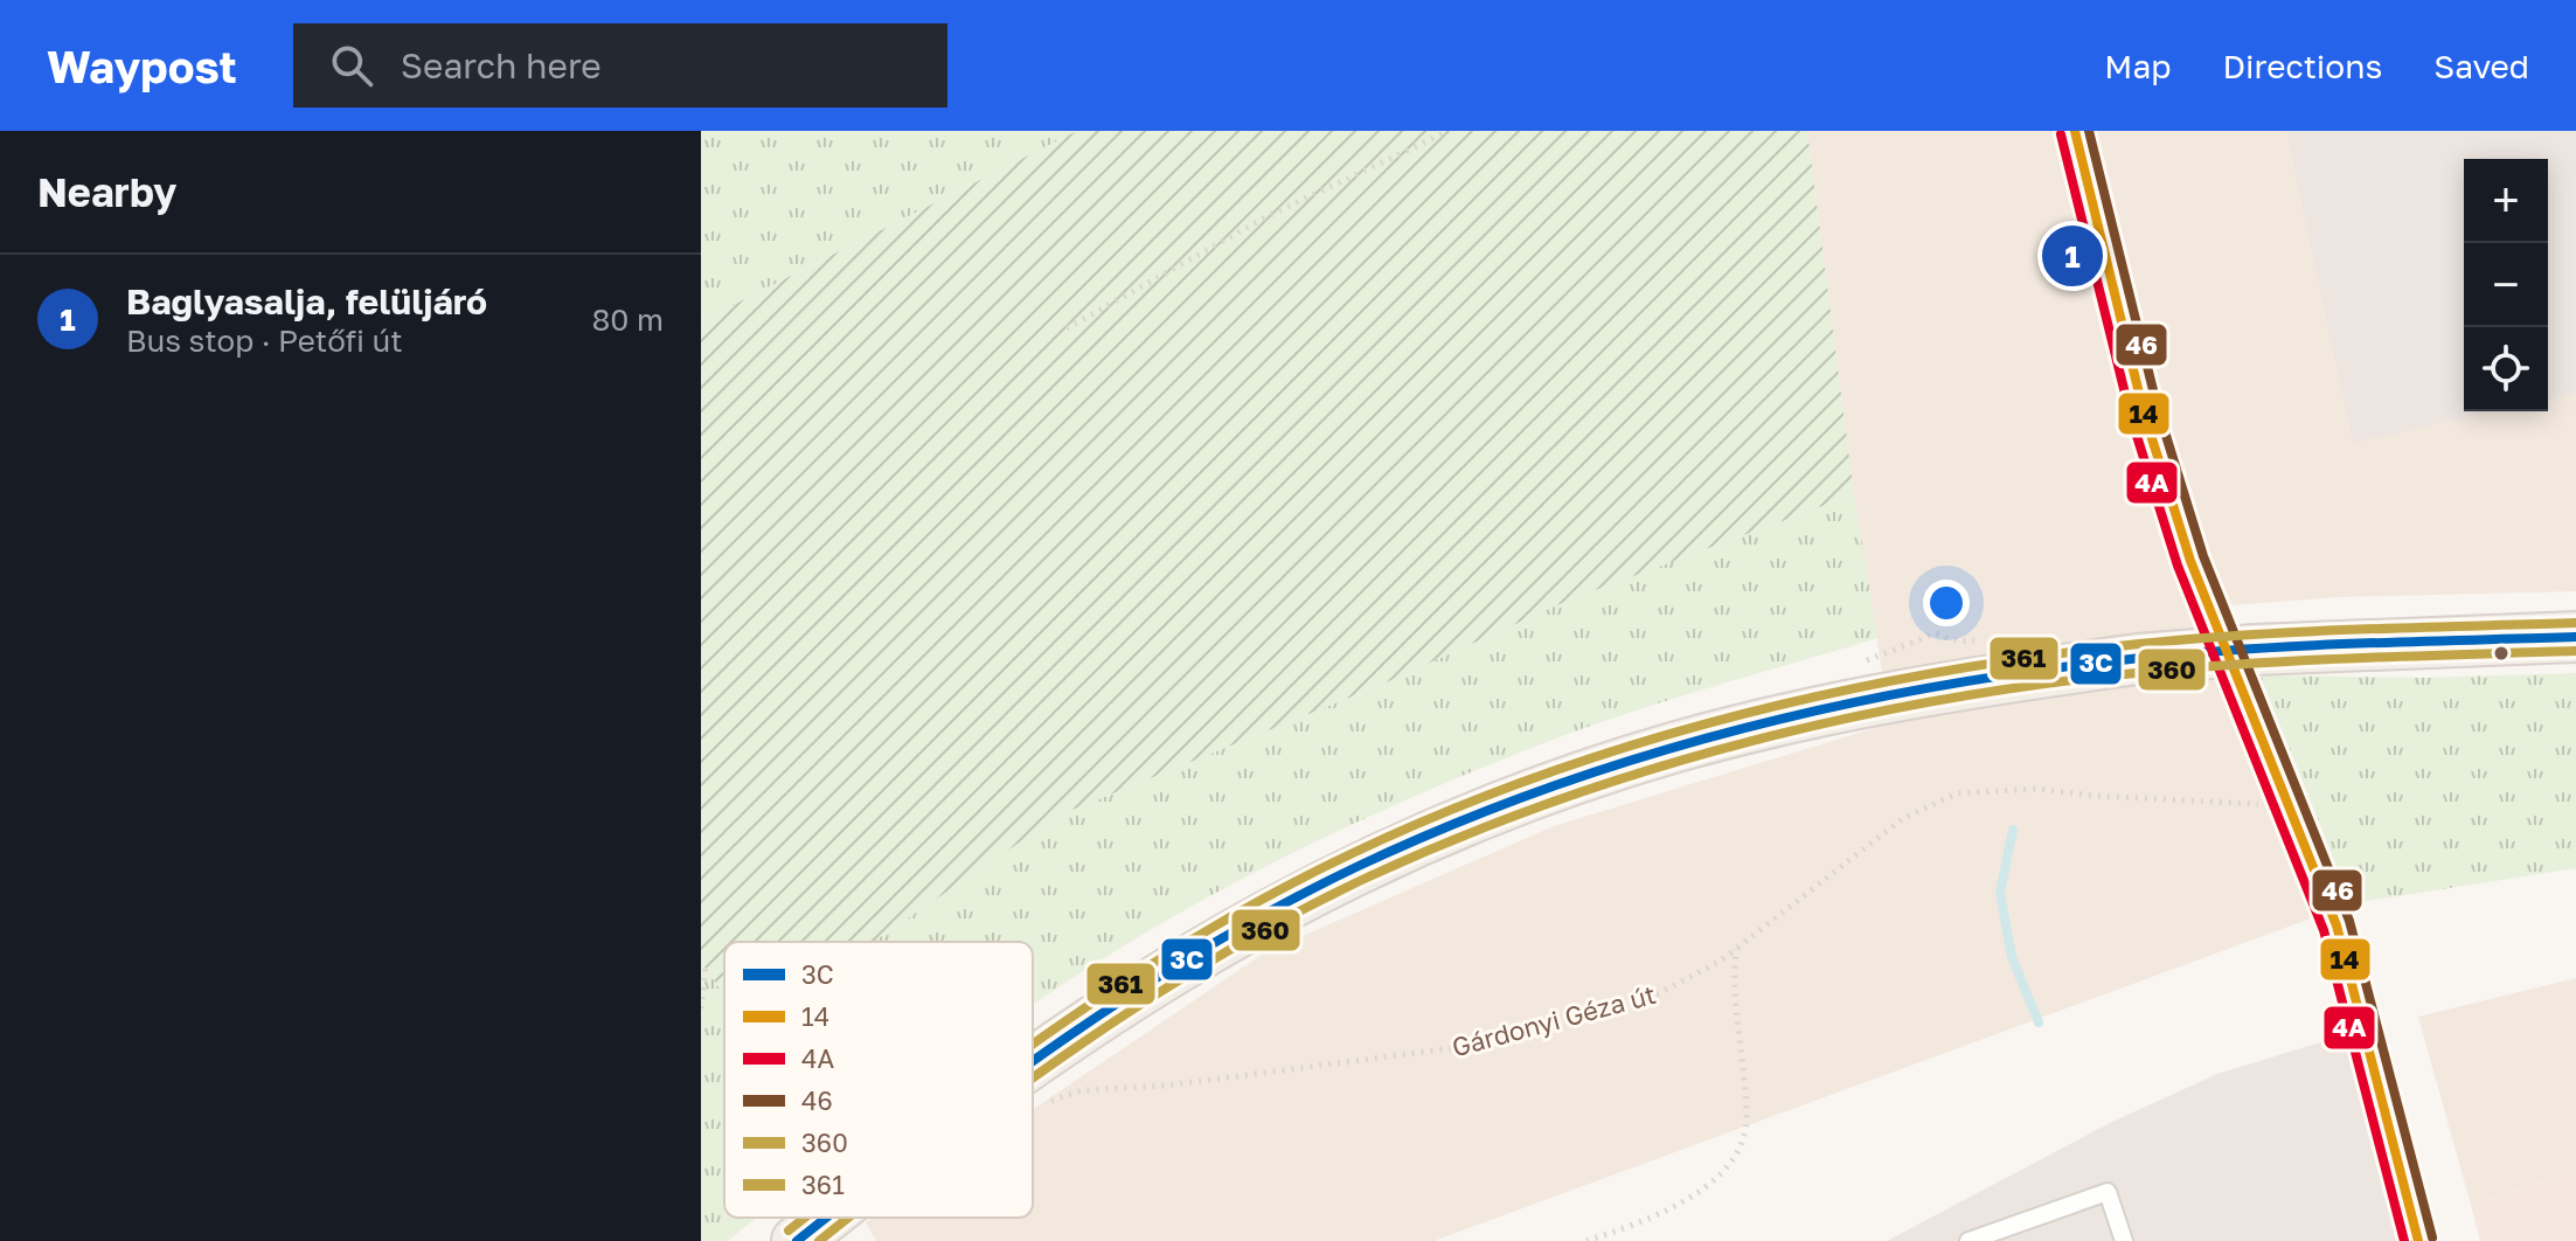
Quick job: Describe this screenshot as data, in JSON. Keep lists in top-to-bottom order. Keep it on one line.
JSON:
{"streets":{"path":["Gárdonyi Géza út"]},"lines":["transit line 14","transit line 46","transit line 4A","transit line 361","transit line 3C","transit line 360"],"legend":["3C","14","4A","46","360","361"],"page":{"header":"Waypost","search":"Search here","nav":["Map","Directions","Saved"],"heading":"Nearby","map_buttons":["+","−"],"pins":"1","list":[{"mark":"1","name":"Baglyasalja, felüljáró","note":"Bus stop · Petőfi út","value":"80 m"}]}}
